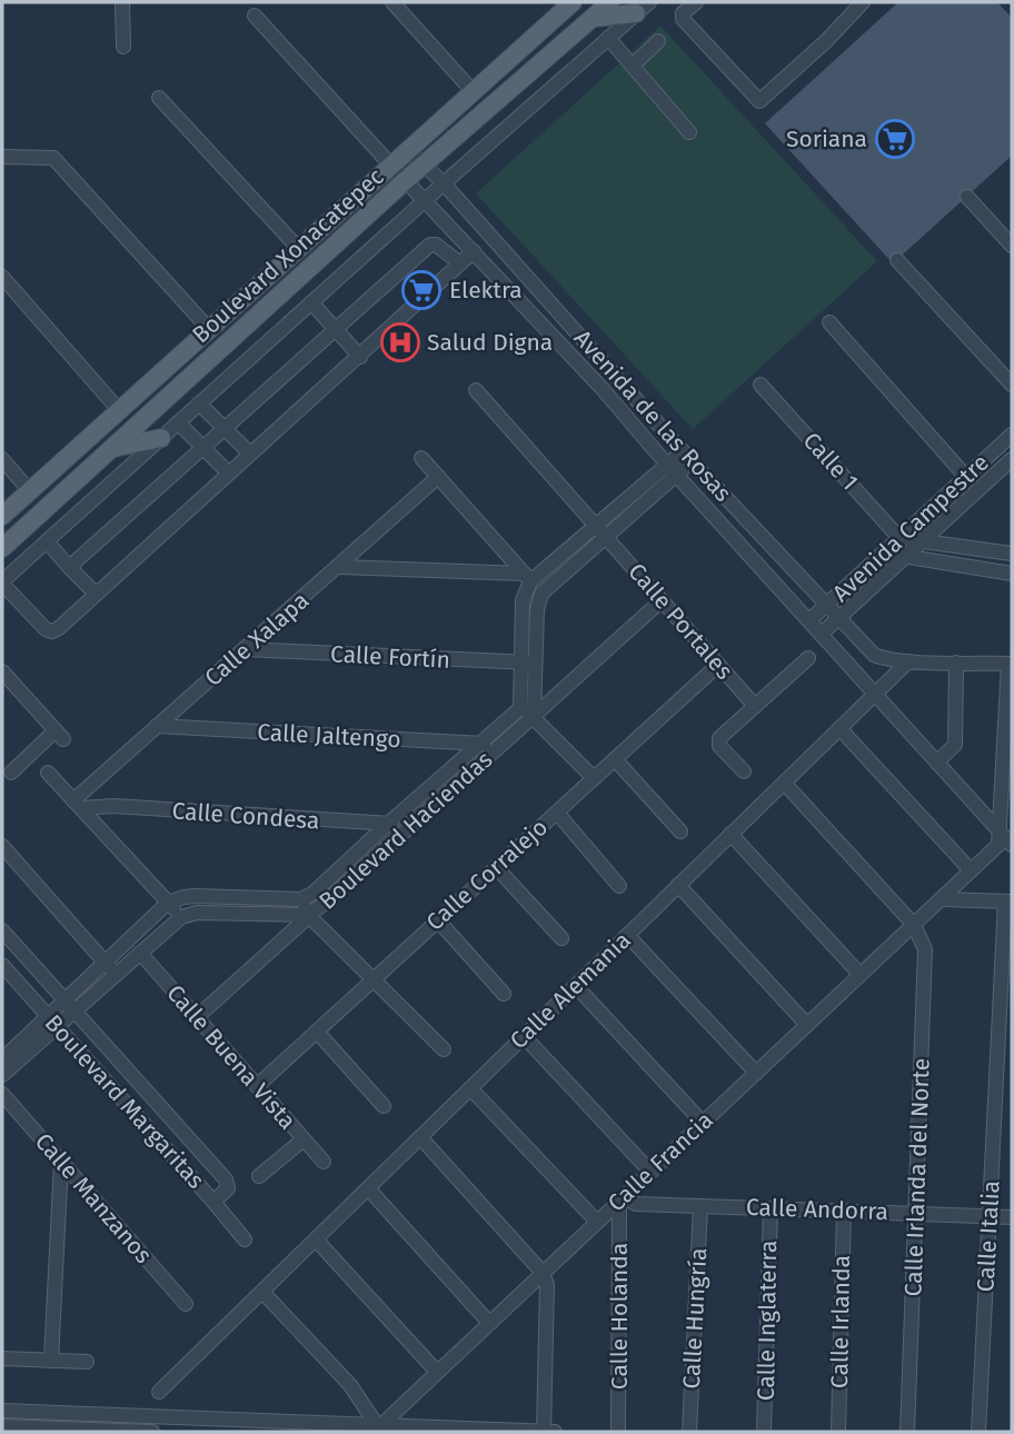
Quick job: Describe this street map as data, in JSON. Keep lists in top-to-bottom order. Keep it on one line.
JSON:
{"streets":{"main road":["Boulevard Xonacatepec"],"street":["Avenida de las Rosas","Calle 1","Avenida Campestre","Calle Portales","Calle Xalapa","Calle Fortín","Calle Jaltengo","Calle Condesa","Boulevard Haciendas","Calle Corralejo","Calle Alemania","Calle Buena Vista","Boulevard Margaritas","Calle Francia","Calle Irlanda del Norte","Calle Manzanos","Calle Andorra","Calle Italia","Calle Holanda","Calle Hungría","Calle Inglaterra","Calle Irlanda"]},"crossings":[["Boulevard Xonacatepec","Avenida de las Rosas"],["Avenida de las Rosas","Avenida Campestre"],["Avenida de las Rosas","Calle Alemania"],["Avenida de las Rosas","Calle Francia"],["Calle 1","Avenida Campestre"],["Calle Portales","Boulevard Haciendas"],["Calle Portales","Calle Corralejo"],["Calle Xalapa","Calle Fortín"],["Calle Xalapa","Calle Jaltengo"],["Calle Xalapa","Calle Condesa"],["Calle Jaltengo","Boulevard Haciendas"],["Calle Condesa","Boulevard Haciendas"],["Calle Corralejo","Calle Buena Vista"],["Calle Francia","Calle Irlanda del Norte"],["Calle Francia","Calle Andorra"],["Calle Francia","Calle Holanda"],["Calle Irlanda del Norte","Calle Andorra"],["Calle Andorra","Calle Italia"],["Calle Andorra","Calle Holanda"],["Calle Andorra","Calle Hungría"],["Calle Andorra","Calle Inglaterra"],["Calle Andorra","Calle Irlanda"]],"places":{"supermarket":["Soriana","Elektra"],"hospital":["Salud Digna"]}}
